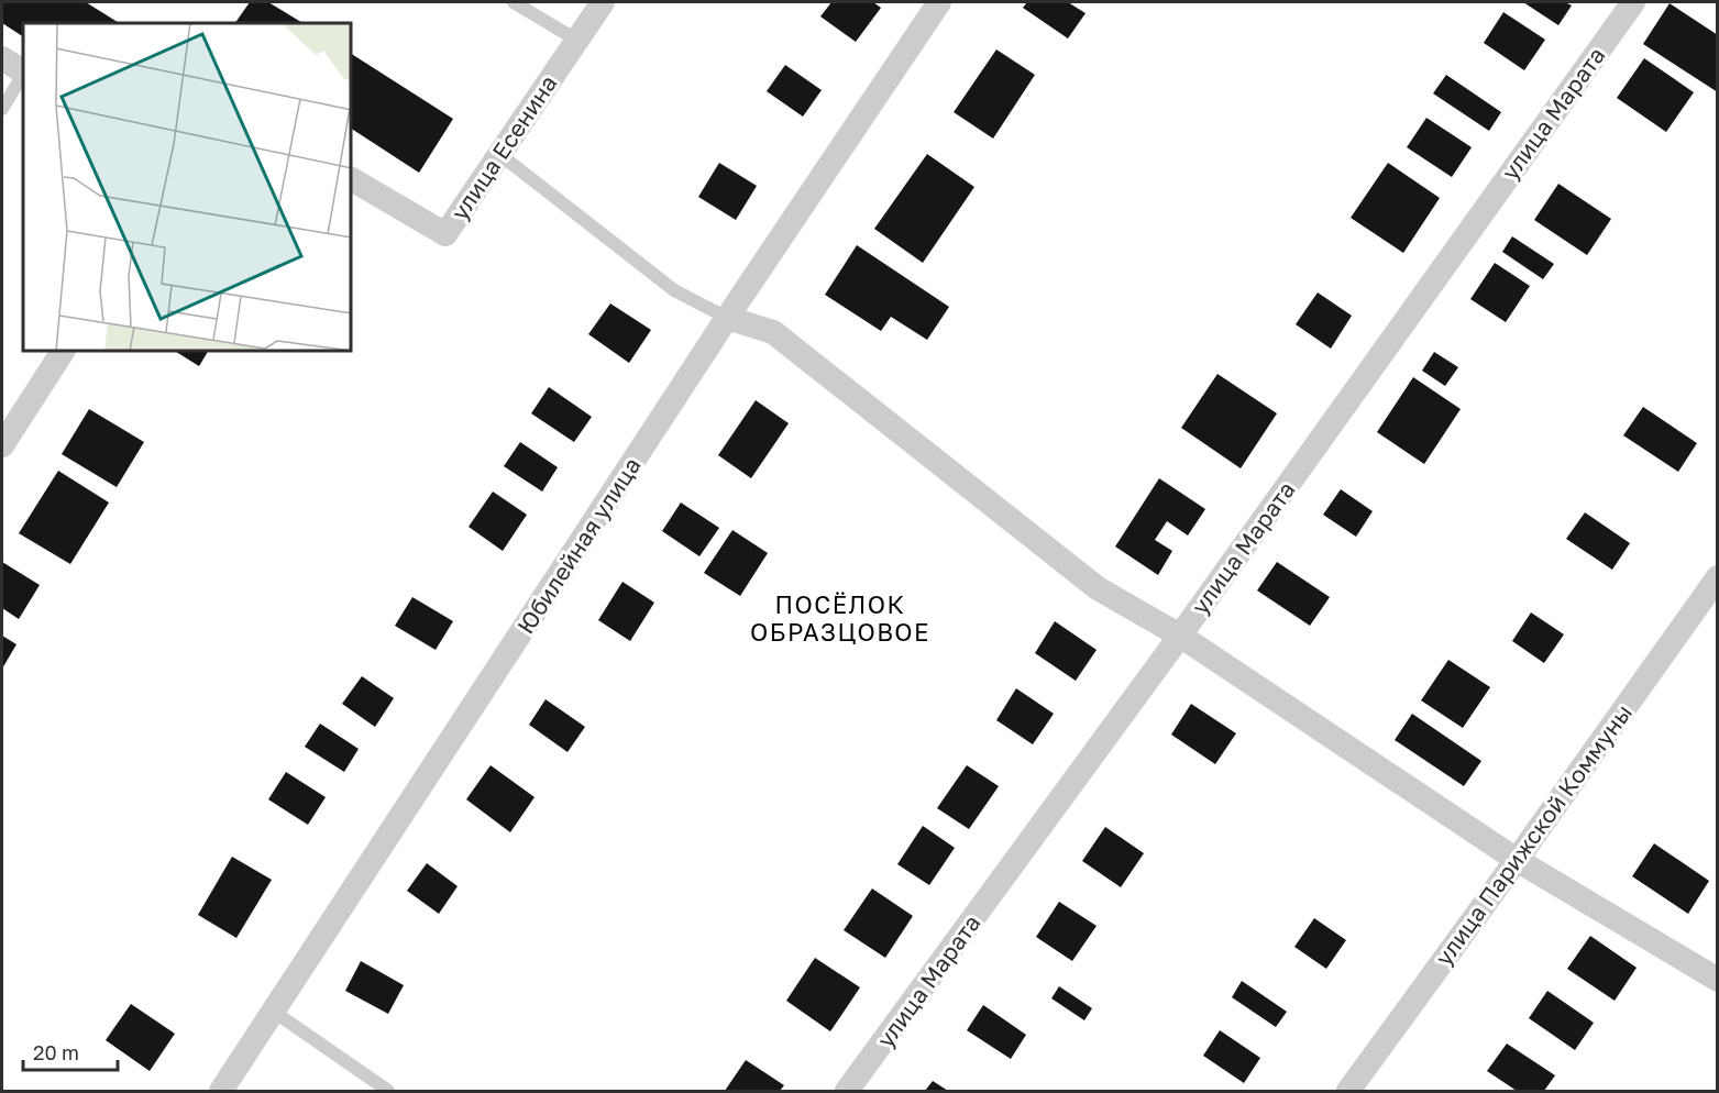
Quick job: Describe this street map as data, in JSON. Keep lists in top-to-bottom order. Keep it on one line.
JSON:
{"streets":{"street":["улица Марата","улица Есенина","Юбилейная улица","улица Парижской Коммуны"]},"districts":["ПОСЁЛОК ОБРАЗЦОВОЕ"],"scale_bar":"20 m"}
